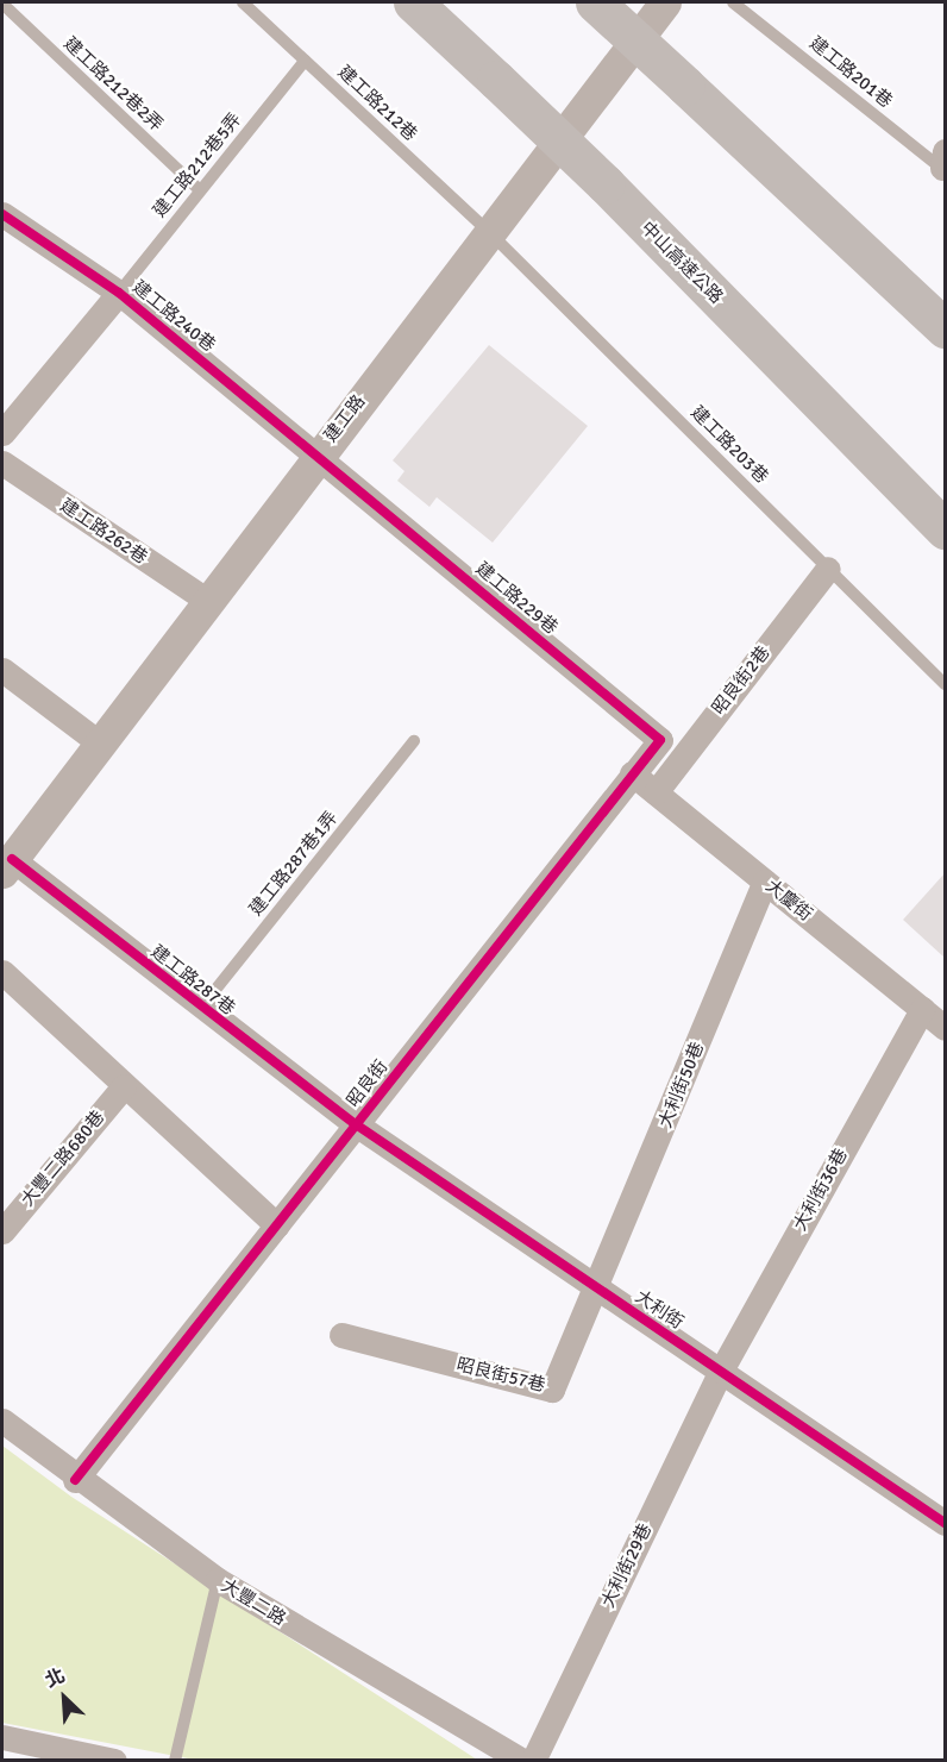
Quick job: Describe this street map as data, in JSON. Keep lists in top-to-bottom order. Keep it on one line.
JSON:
{"streets":{"highway":["中山高速公路"],"street":["建工路240巷","建工路","建工路262巷","建工路229巷","昭良街2巷","大慶街","建工路287巷","昭良街","大利街50巷","大豐二路680巷","大利街36巷","大利街","昭良街57巷","大利街29巷","大豐二路"],"lane":["建工路201巷","建工路212巷2弄","建工路212巷","建工路212巷5弄","建工路203巷","建工路287巷1弄"]},"crossings":[["建工路212巷2弄","建工路212巷5弄"],["建工路212巷","建工路212巷5弄"],["建工路212巷","建工路"],["建工路212巷","建工路203巷"],["建工路212巷5弄","建工路240巷"],["建工路240巷","建工路"],["建工路240巷","建工路229巷"],["建工路","建工路203巷"],["建工路","建工路262巷"],["建工路","建工路229巷"],["建工路","建工路287巷"],["建工路203巷","昭良街2巷"],["建工路229巷","大慶街"],["建工路229巷","昭良街"],["昭良街2巷","大慶街"],["建工路287巷1弄","建工路287巷"],["大慶街","昭良街"],["大慶街","大利街50巷"],["大慶街","大利街36巷"],["建工路287巷","昭良街"],["建工路287巷","大利街"],["昭良街","大利街"],["昭良街","大豐二路"],["大利街50巷","大利街"],["大利街50巷","昭良街57巷"],["大利街36巷","大利街"],["大利街36巷","大利街29巷"],["大利街","昭良街57巷"],["大利街","大利街29巷"]],"north":"top left"}
